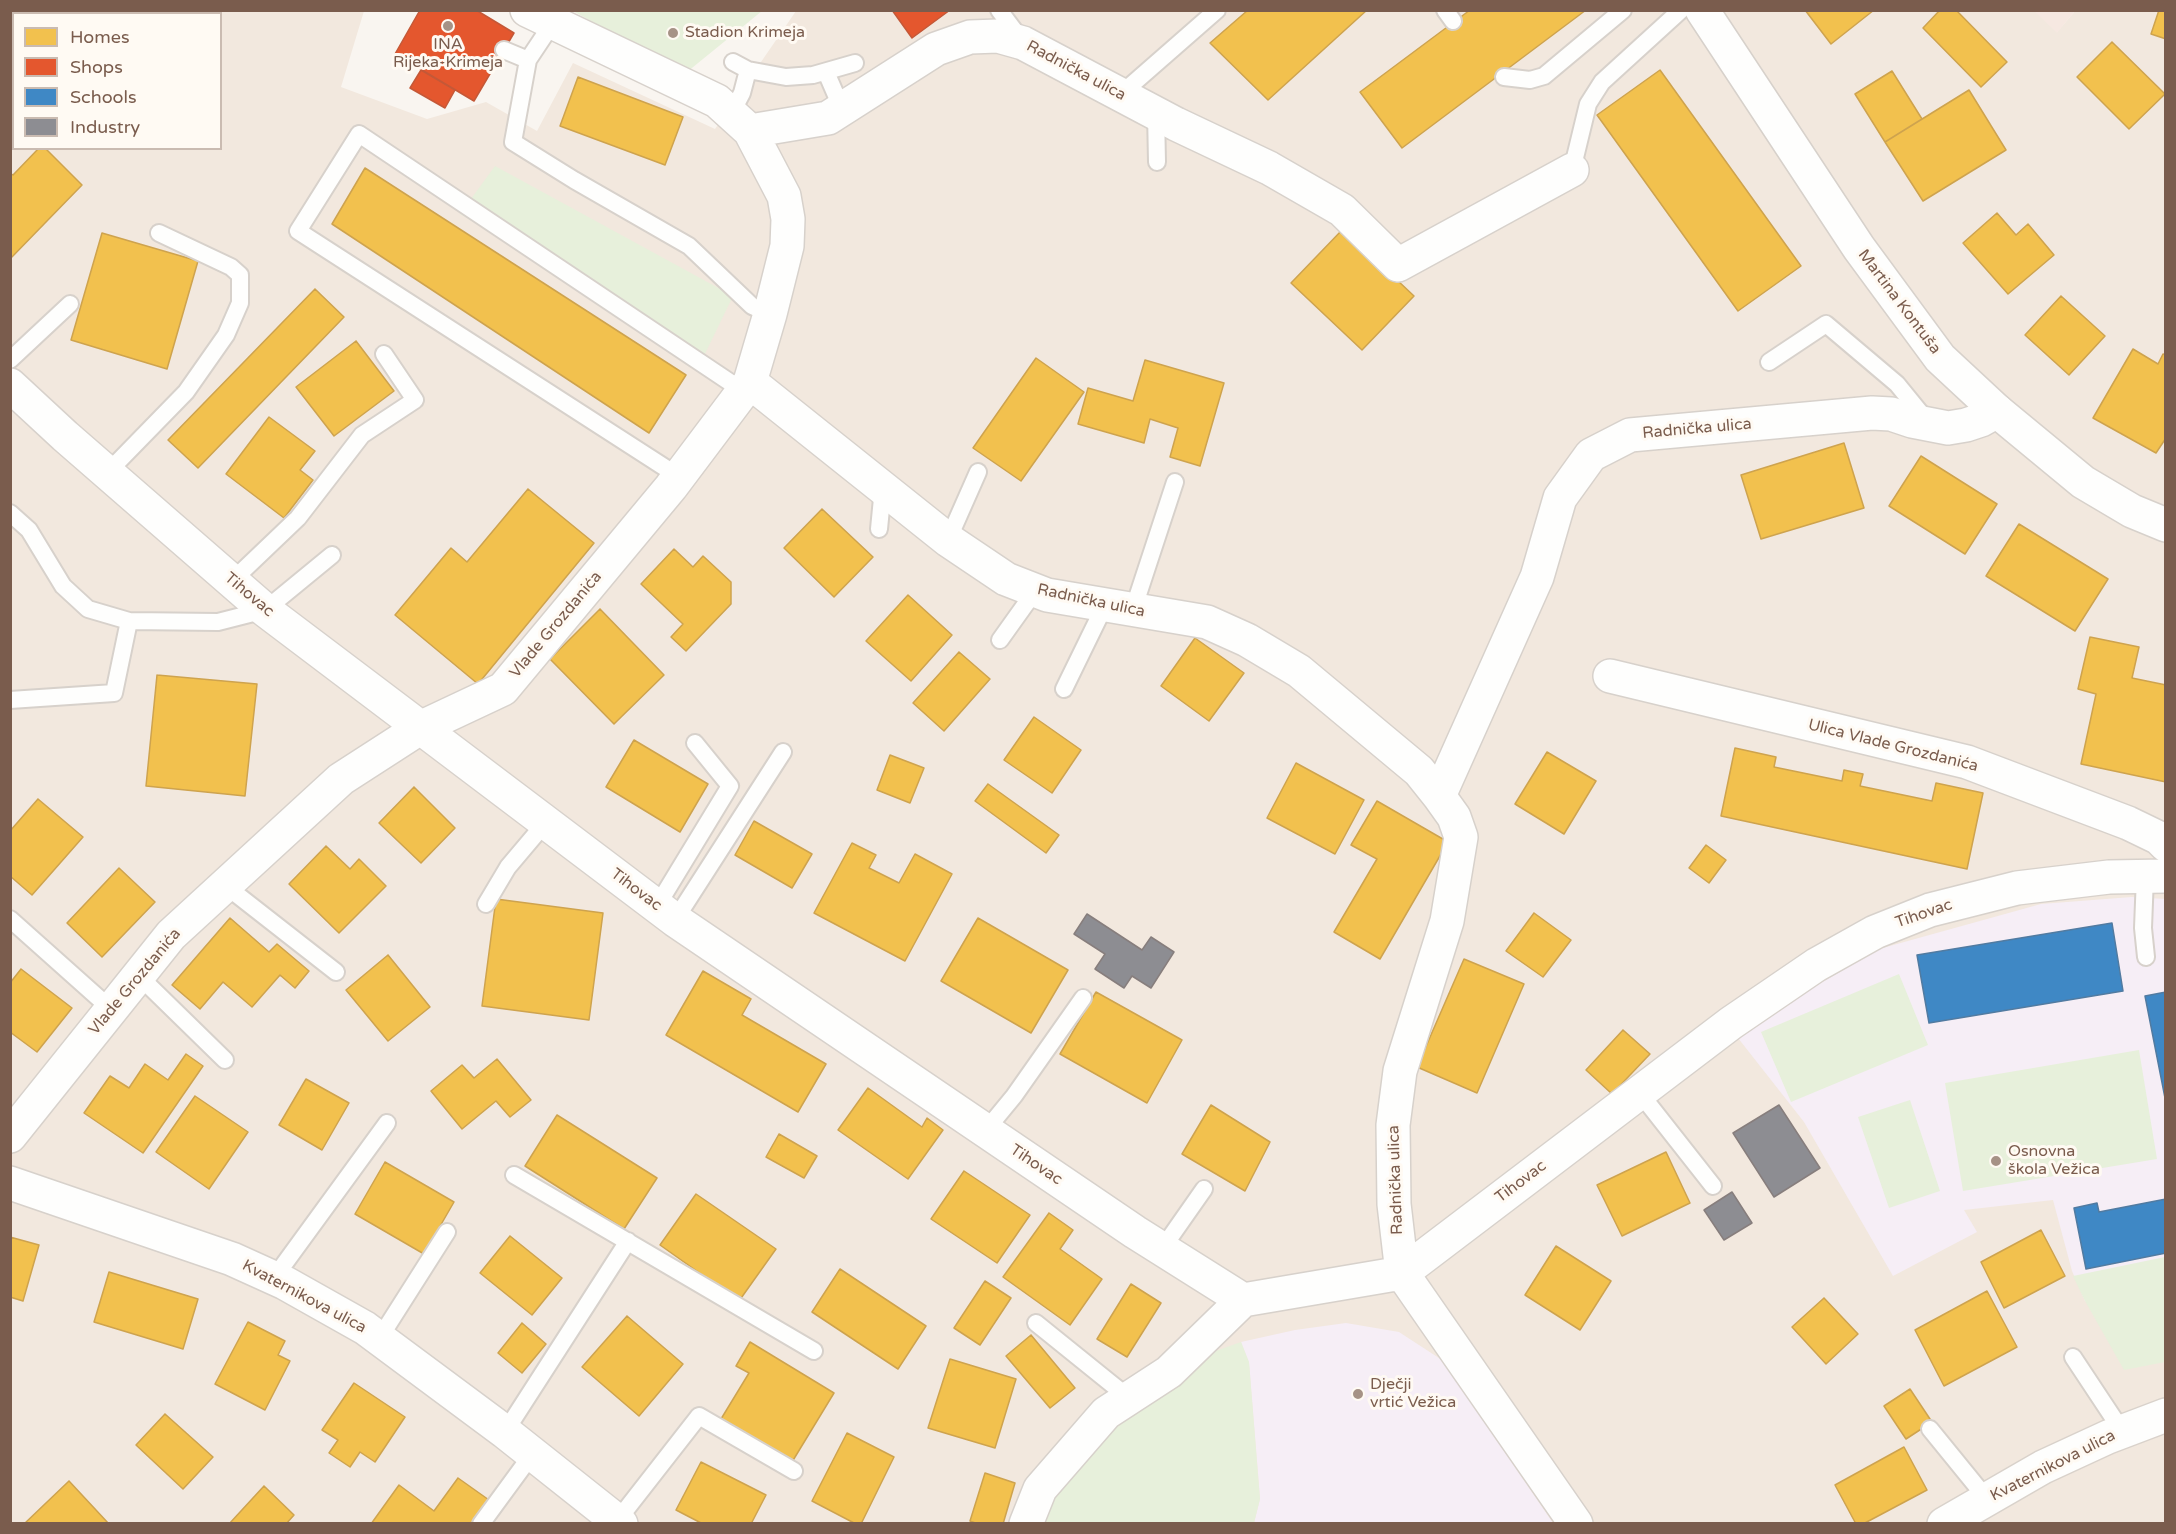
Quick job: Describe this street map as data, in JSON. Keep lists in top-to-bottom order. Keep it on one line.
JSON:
{"streets":{"street":["Radnička ulica","Martina Kontuša","Tihovac","Vlade Grozdanića","Ulica Vlade Grozdanića","Kvaternikova ulica"]},"crossings":[["Radnička ulica","Martina Kontuša"],["Radnička ulica","Tihovac"],["Radnička ulica","Vlade Grozdanića"],["Tihovac","Vlade Grozdanića"]],"places":["INA Rijeka-Krimeja","Stadion Krimeja","Osnovna škola Vežica","Dječji vrtić Vežica"],"legend":["Homes","Shops","Schools","Industry"]}
